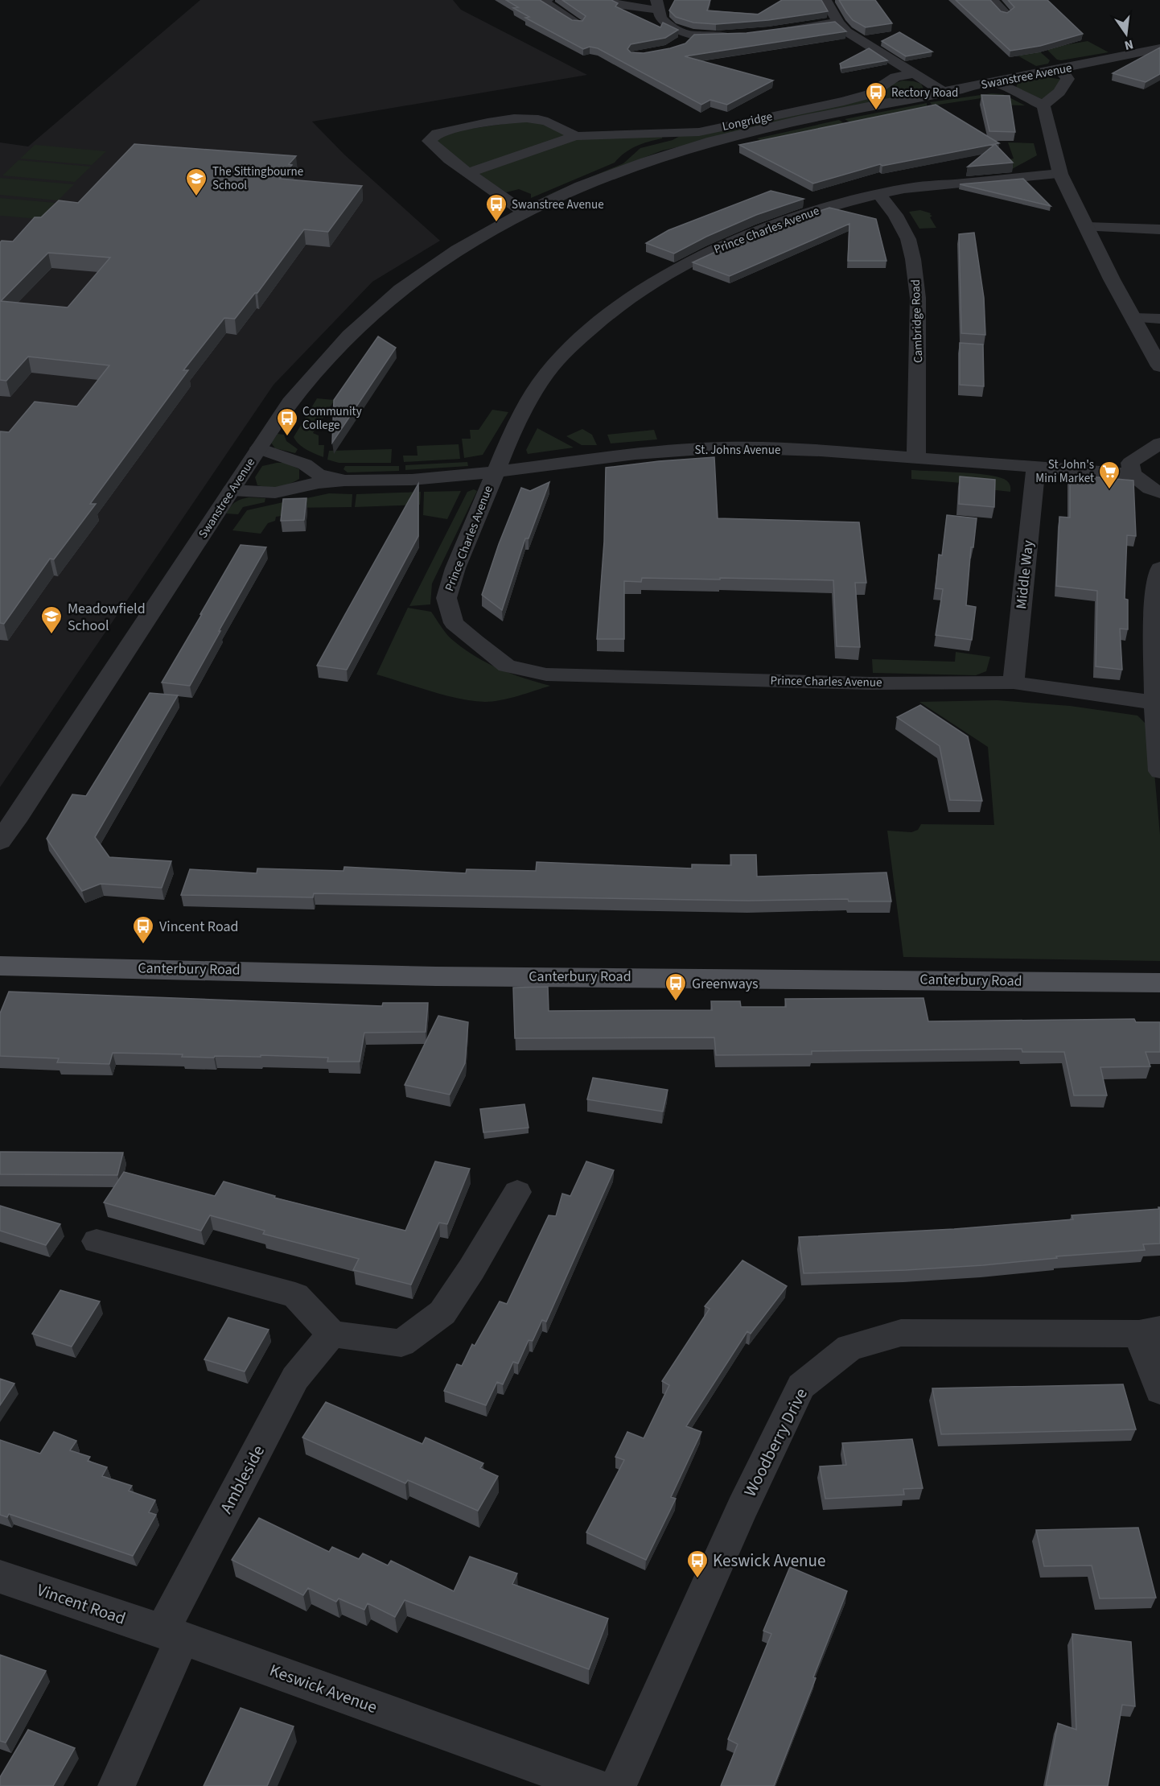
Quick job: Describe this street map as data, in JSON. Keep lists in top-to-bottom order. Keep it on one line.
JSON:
{"streets":{"main road":["Canterbury Road"],"street":["Swanstree Avenue","Longridge","Prince Charles Avenue","Cambridge Road","St. Johns Avenue","Middle Way","Woodberry Drive","Ambleside","Vincent Road","Keswick Avenue"]},"crossings":[["Swanstree Avenue","St. Johns Avenue"],["Prince Charles Avenue","Cambridge Road"],["Prince Charles Avenue","St. Johns Avenue"],["Prince Charles Avenue","Middle Way"],["Cambridge Road","St. Johns Avenue"],["St. Johns Avenue","Middle Way"],["Ambleside","Vincent Road"],["Ambleside","Keswick Avenue"],["Vincent Road","Keswick Avenue"]],"places":{"bus stop":["Rectory Road","Swanstree Avenue","Community College","Vincent Road","Greenways","Keswick Avenue"],"school or university":["The Sittingbourne School","Meadowfield School"],"supermarket":["St John's Mini Market"]},"north":"bottom"}
